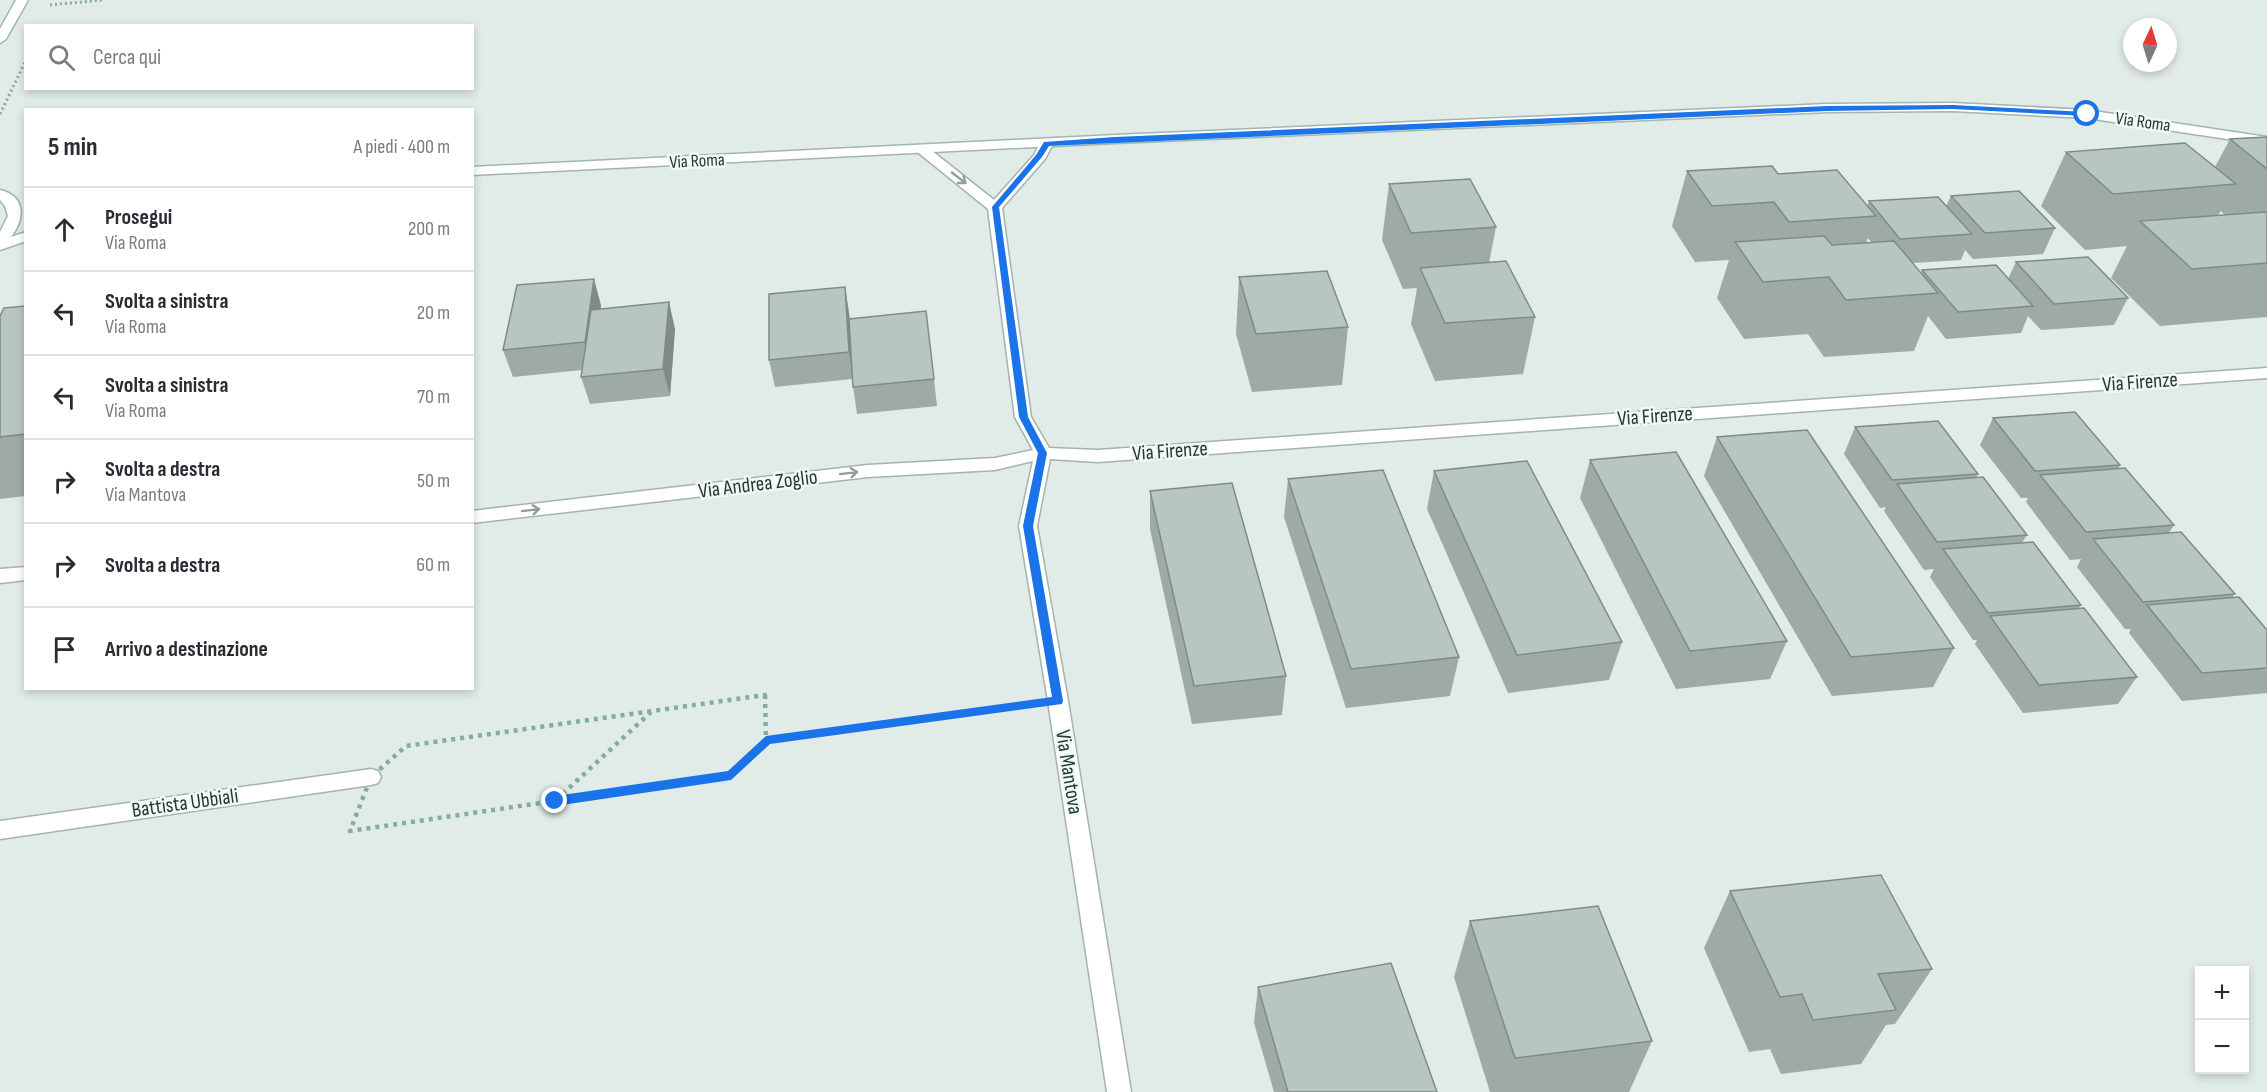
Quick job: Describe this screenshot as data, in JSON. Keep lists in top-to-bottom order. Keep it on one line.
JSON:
{"streets":{"street":["Via Roma","Via Firenze","Via Andrea Zoglio","Via Mantova","Battista Ubbiali"]},"crossings":[["Via Firenze","Via Andrea Zoglio"],["Via Firenze","Via Mantova"],["Via Andrea Zoglio","Via Mantova"]],"one_way":["Via Andrea Zoglio"],"north":"top","page":{"search":"Cerca qui","heading":["5 min","A piedi · 400 m"],"list":[["Prosegui","Via Roma","200 m"],["Svolta a sinistra","Via Roma","20 m"],["Svolta a sinistra","Via Roma","70 m"],["Svolta a destra","Via Mantova","50 m"],["Svolta a destra","60 m"],"Arrivo a destinazione"],"map_buttons":["+","−"]}}
